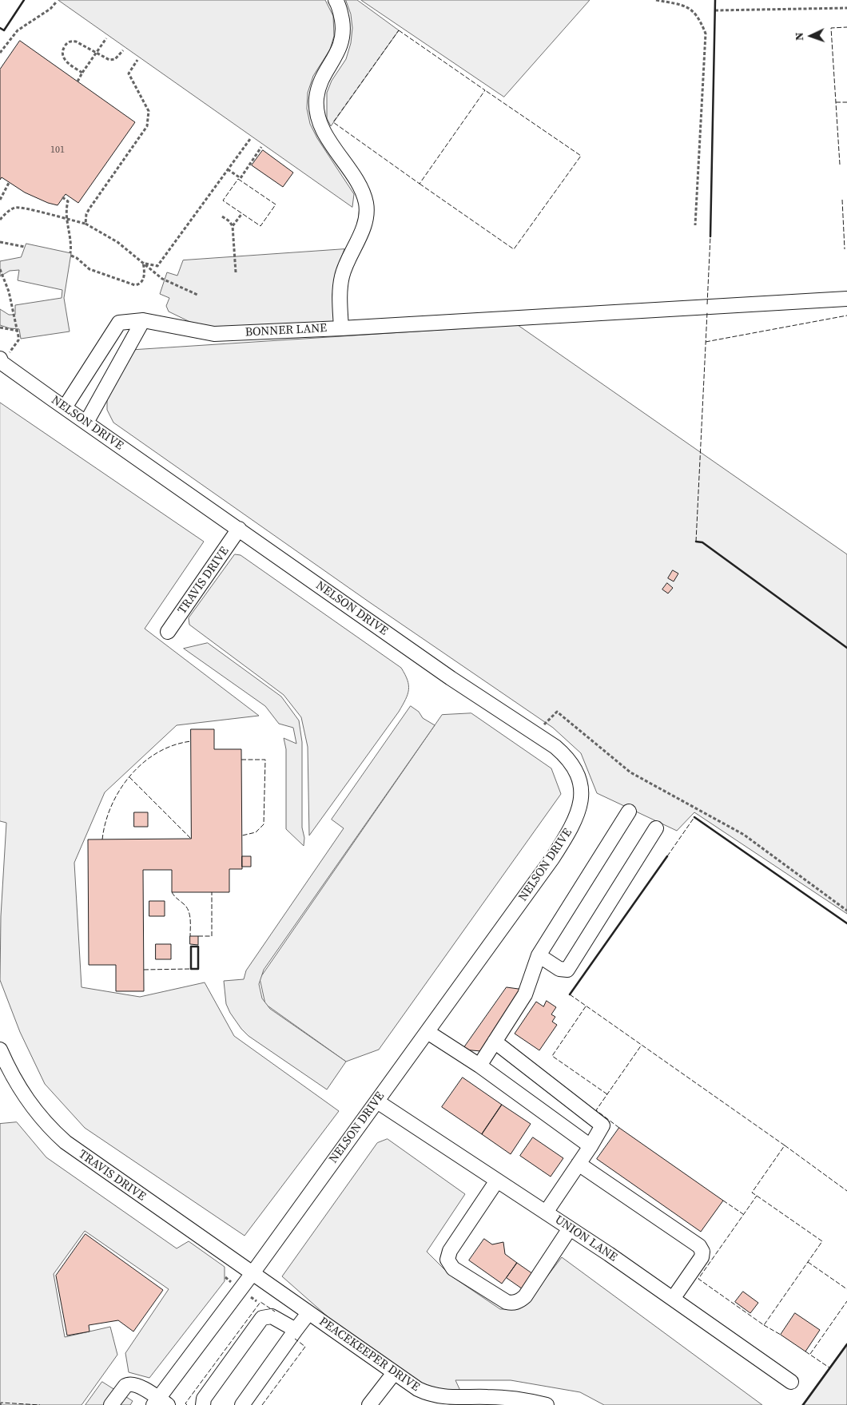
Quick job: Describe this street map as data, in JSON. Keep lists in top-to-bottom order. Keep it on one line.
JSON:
{"streets":{"street":["BONNER LANE","NELSON DRIVE","TRAVIS DRIVE","UNION LANE","PEACEKEEPER DRIVE"]},"crossings":[["BONNER LANE","NELSON DRIVE"],["NELSON DRIVE","TRAVIS DRIVE"],["NELSON DRIVE","UNION LANE"],["NELSON DRIVE","PEACEKEEPER DRIVE"],["TRAVIS DRIVE","PEACEKEEPER DRIVE"]],"house_numbers":["101"],"north":"left"}
